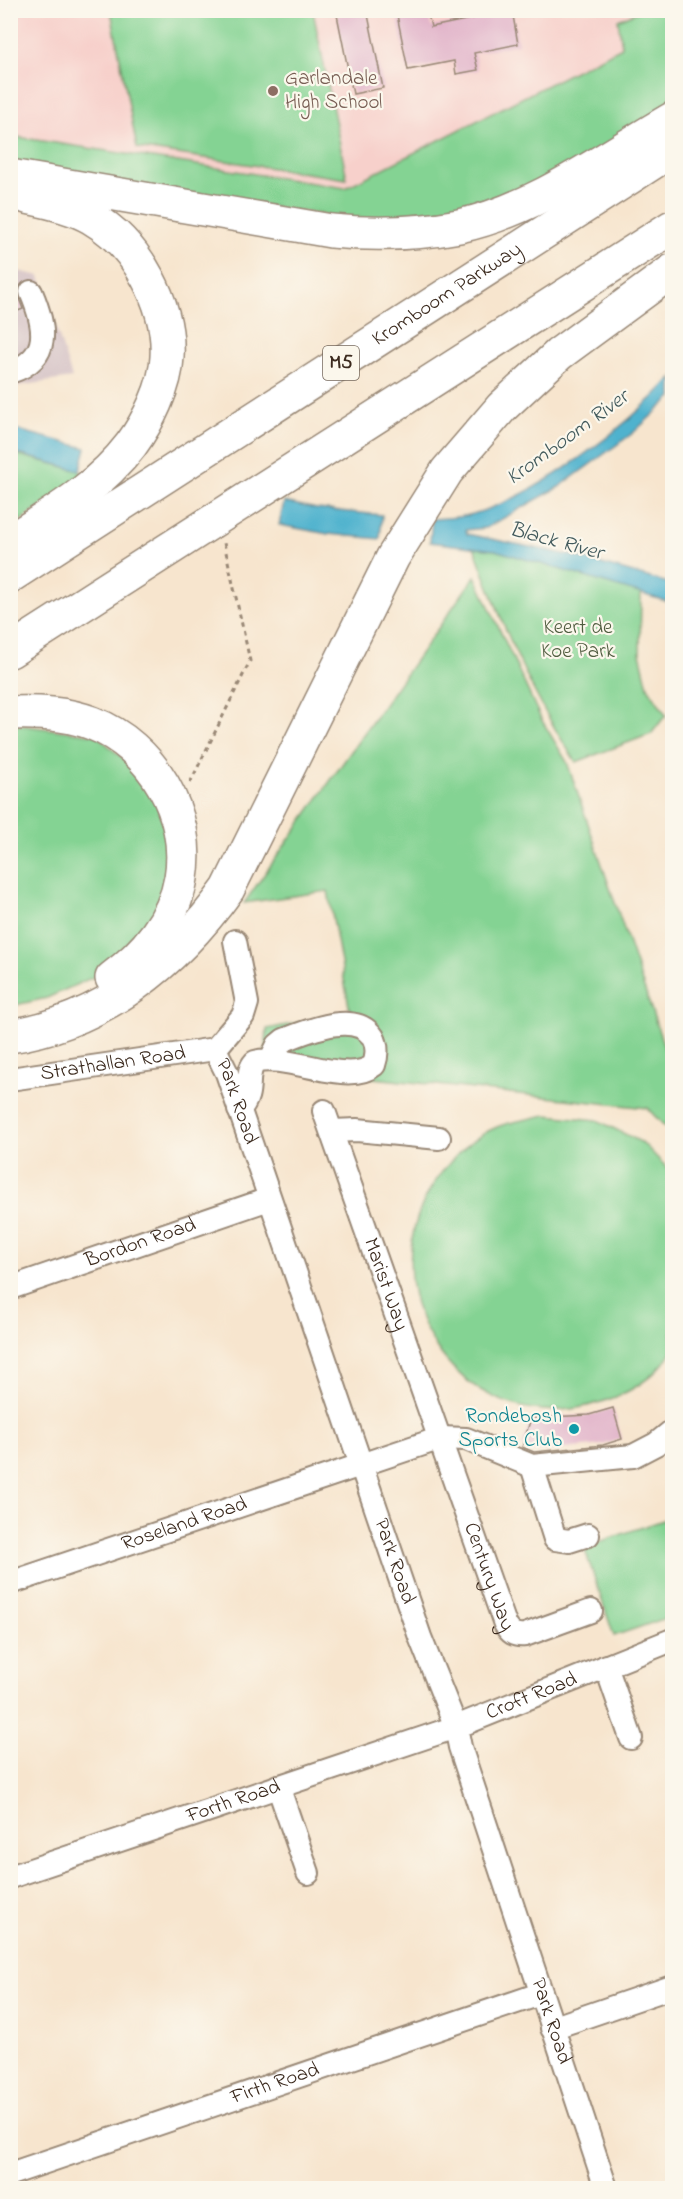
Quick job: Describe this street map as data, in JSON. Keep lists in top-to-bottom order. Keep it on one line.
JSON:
{"streets":{"highway":["Kromboom Parkway","M5"],"street":["Strathallan Road","Park Road","Bordon Road","Marist Way","Roseland Road","Century Way","Croft Road","Forth Road","Firth Road"]},"crossings":[["Strathallan Road","Park Road"],["Park Road","Bordon Road"],["Park Road","Roseland Road"],["Park Road","Croft Road"],["Park Road","Forth Road"],["Park Road","Firth Road"],["Marist Way","Roseland Road"],["Marist Way","Century Way"],["Roseland Road","Century Way"],["Croft Road","Forth Road"]],"water":["Kromboom River","Black River"],"parks":["Keert de Koe Park"],"places":["Garlandale High School","Rondebosh Sports Club"]}
